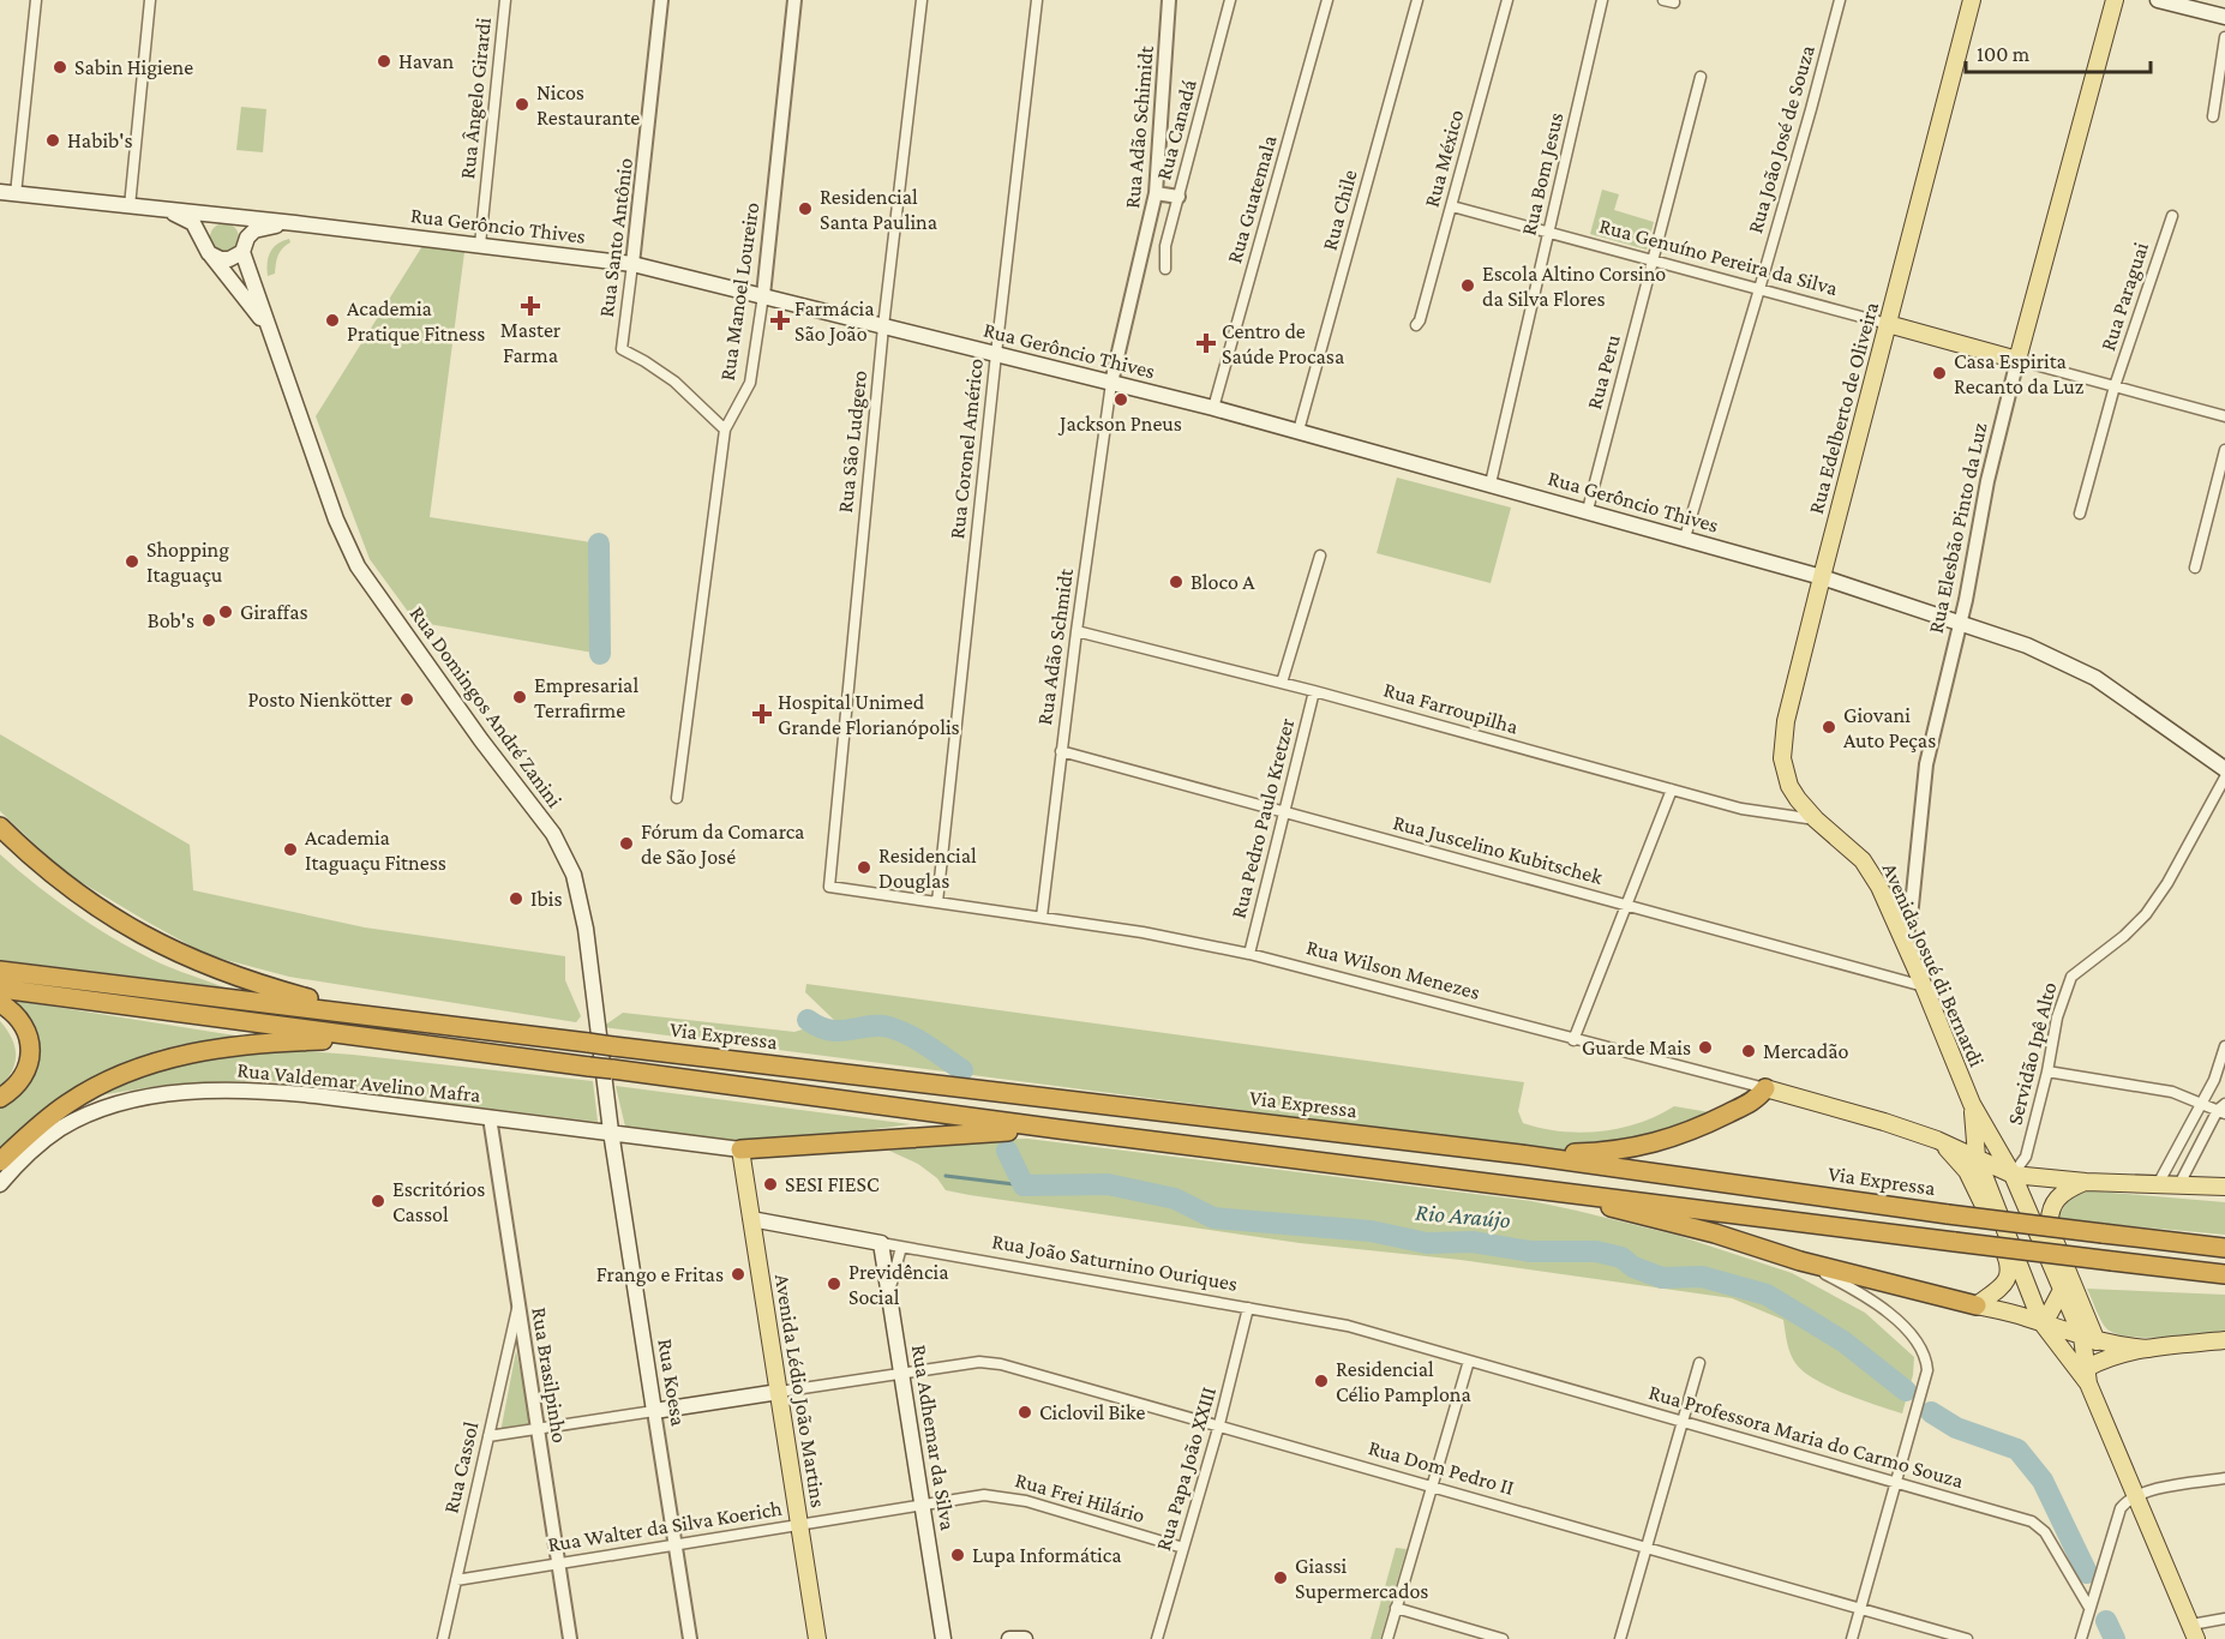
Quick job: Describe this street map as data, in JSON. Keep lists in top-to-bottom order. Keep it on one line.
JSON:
{"streets":{"highway":["Via Expressa"],"main road":["Rua Gerôncio Thives","Rua Genuíno Pereira da Silva","Rua Edelberto de Oliveira","Rua Elesbão Pinto da Luz","Rua Domingos André Zanini","Avenida Josué di Bernardi","Rua Wilson Menezes","Rua Valdemar Avelino Mafra","Rua João Saturnino Ouriques","Rua Koesa","Avenida Lédio João Martins","Rua Adhemar da Silva"],"street":["Rua Ângelo Girardi","Rua Adão Schimidt","Rua Canadá","Rua João José de Souza","Rua México","Rua Bom Jesus","Rua Guatemala","Rua Chile","Rua Santo Antônio","Rua Manoel Loureiro","Rua Paraguai","Rua Peru","Rua São Ludgero","Rua Coronel Américo","Rua Adão Schmidt","Rua Farroupilha","Rua Pedro Paulo Kretzer","Rua Juscelino Kubitschek","Servidão Ipê Alto","Rua Brasilpinho","Rua Professora Maria do Carmo Souza","Rua Cassol","Rua Dom Pedro II","Rua Papa João XXIII","Rua Frei Hilário","Rua Walter da Silva Koerich"]},"crossings":[["Rua Ângelo Girardi","Rua Gerôncio Thives"],["Rua Adão Schimidt","Rua Gerôncio Thives"],["Rua Adão Schimidt","Rua Adão Schmidt"],["Rua João José de Souza","Rua Gerôncio Thives"],["Rua João José de Souza","Rua Genuíno Pereira da Silva"],["Rua México","Rua Genuíno Pereira da Silva"],["Rua Bom Jesus","Rua Gerôncio Thives"],["Rua Bom Jesus","Rua Genuíno Pereira da Silva"],["Rua Guatemala","Rua Gerôncio Thives"],["Rua Chile","Rua Gerôncio Thives"],["Rua Gerôncio Thives","Rua Santo Antônio"],["Rua Gerôncio Thives","Rua Manoel Loureiro"],["Rua Gerôncio Thives","Rua Peru"],["Rua Gerôncio Thives","Rua Edelberto de Oliveira"],["Rua Gerôncio Thives","Rua São Ludgero"],["Rua Gerôncio Thives","Rua Coronel Américo"],["Rua Gerôncio Thives","Rua Elesbão Pinto da Luz"],["Rua Gerôncio Thives","Rua Adão Schmidt"],["Rua Gerôncio Thives","Servidão Ipê Alto"],["Rua Santo Antônio","Rua Manoel Loureiro"],["Rua Genuíno Pereira da Silva","Rua Paraguai"],["Rua Genuíno Pereira da Silva","Rua Peru"],["Rua Genuíno Pereira da Silva","Rua Edelberto de Oliveira"],["Rua Genuíno Pereira da Silva","Rua Elesbão Pinto da Luz"],["Rua Edelberto de Oliveira","Rua Farroupilha"],["Rua Edelberto de Oliveira","Avenida Josué di Bernardi"],["Rua São Ludgero","Rua Wilson Menezes"],["Rua Coronel Américo","Rua Wilson Menezes"],["Rua Elesbão Pinto da Luz","Avenida Josué di Bernardi"],["Rua Adão Schmidt","Rua Farroupilha"],["Rua Adão Schmidt","Rua Juscelino Kubitschek"],["Rua Adão Schmidt","Rua Wilson Menezes"],["Rua Domingos André Zanini","Rua Valdemar Avelino Mafra"],["Rua Domingos André Zanini","Rua Koesa"],["Rua Farroupilha","Rua Pedro Paulo Kretzer"],["Rua Farroupilha","Avenida Josué di Bernardi"],["Rua Pedro Paulo Kretzer","Rua Juscelino Kubitschek"],["Rua Pedro Paulo Kretzer","Rua Wilson Menezes"],["Rua Juscelino Kubitschek","Avenida Josué di Bernardi"],["Avenida Josué di Bernardi","Rua Wilson Menezes"],["Avenida Josué di Bernardi","Servidão Ipê Alto"],["Rua Wilson Menezes","Servidão Ipê Alto"],["Rua Valdemar Avelino Mafra","Rua Brasilpinho"],["Rua Valdemar Avelino Mafra","Rua Koesa"],["Rua Valdemar Avelino Mafra","Avenida Lédio João Martins"],["Rua João Saturnino Ouriques","Avenida Lédio João Martins"],["Rua João Saturnino Ouriques","Rua Professora Maria do Carmo Souza"],["Rua João Saturnino Ouriques","Rua Adhemar da Silva"],["Rua João Saturnino Ouriques","Rua Papa João XXIII"],["Rua Brasilpinho","Rua Cassol"],["Rua Brasilpinho","Rua Walter da Silva Koerich"],["Rua Koesa","Rua Walter da Silva Koerich"],["Avenida Lédio João Martins","Rua Dom Pedro II"],["Avenida Lédio João Martins","Rua Walter da Silva Koerich"],["Rua Adhemar da Silva","Rua Dom Pedro II"],["Rua Adhemar da Silva","Rua Frei Hilário"],["Rua Adhemar da Silva","Rua Walter da Silva Koerich"],["Rua Cassol","Rua Walter da Silva Koerich"],["Rua Dom Pedro II","Rua Papa João XXIII"],["Rua Papa João XXIII","Rua Frei Hilário"],["Rua Frei Hilário","Rua Walter da Silva Koerich"]],"water":["Rio Araújo"],"places":{"other":["Havan","Sabin Higiene","Nicos Restaurante","Habib's","Residencial Santa Paulina","Escola Altino Corsino da Silva Flores","Academia Pratique Fitness","Casa Espirita Recanto da Luz","Jackson Pneus","Shopping Itaguaçu","Bloco A","Giraffas","Bob's","Empresarial Terrafirme","Posto Nienkötter","Giovani Auto Peças","Fórum da Comarca de São José","Academia Itaguaçu Fitness","Residencial Douglas","Ibis","Guarde Mais","Mercadão","SESI FIESC","Escritórios Cassol","Frango e Fritas","Previdência Social","Residencial Célio Pamplona","Ciclovil Bike","Lupa Informática","Giassi Supermercados"],"health":["Master Farma","Farmácia São João","Centro de Saúde Procasa","Hospital Unimed Grande Florianópolis"]},"scale_bar":"100 m"}
